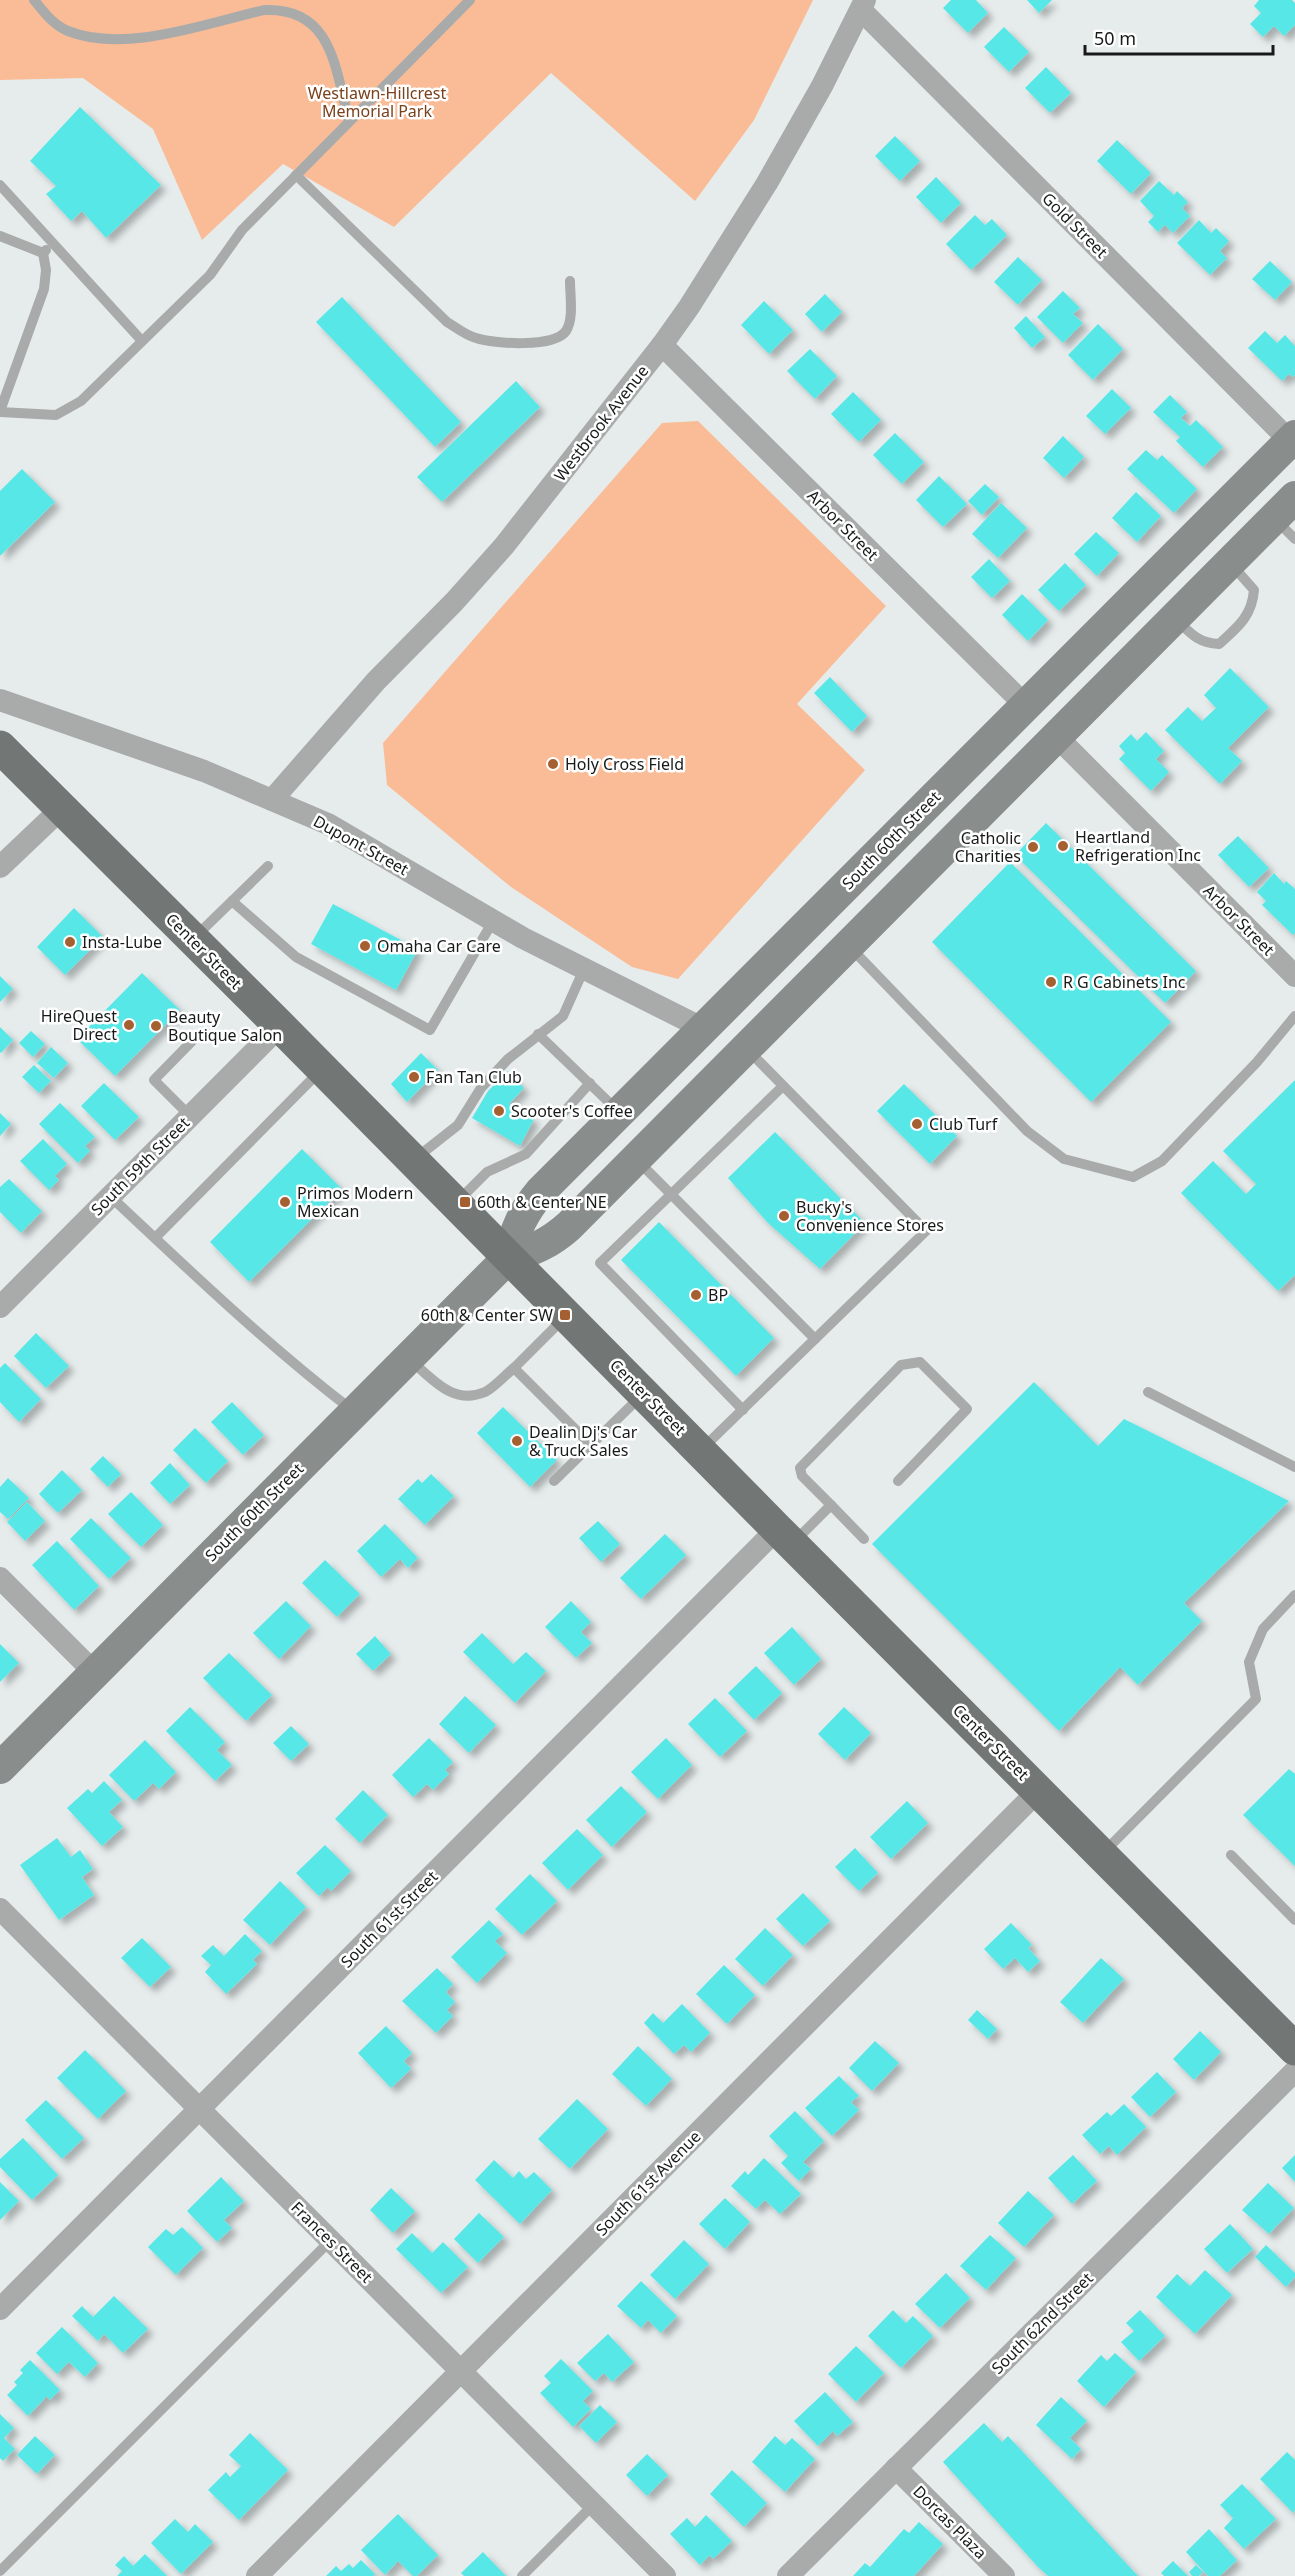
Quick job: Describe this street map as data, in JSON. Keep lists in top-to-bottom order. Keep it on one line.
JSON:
{"streets":{"main road":["South 60th Street","Center Street"],"street":["Gold Street","Westbrook Avenue","Arbor Street","Dupont Street","South 59th Street","South 61st Street","South 61st Avenue","Frances Street","South 62nd Street","Dorcas Plaza"]},"crossings":[["Gold Street","Westbrook Avenue"],["Gold Street","South 60th Street"],["Westbrook Avenue","Arbor Street"],["Westbrook Avenue","Dupont Street"],["Arbor Street","South 60th Street"],["South 60th Street","Dupont Street"],["South 60th Street","Center Street"],["Center Street","South 59th Street"],["Center Street","South 61st Street"],["Center Street","South 61st Avenue"],["Center Street","South 62nd Street"],["South 61st Street","Frances Street"],["South 61st Avenue","Frances Street"],["South 62nd Street","Dorcas Plaza"]],"parks":["Westlawn-Hillcrest Memorial Park"],"places":{"other":["Holy Cross Field","Heartland Refrigeration Inc","Catholic Charities","Insta-Lube","Omaha Car Care","R G Cabinets Inc","HireQuest Direct","Beauty Boutique Salon","Fan Tan Club","Scooter's Coffee","Club Turf","Primos Modern Mexican","Bucky's Convenience Stores","BP","Dealin Dj's Car & Truck Sales"],"transit":["60th & Center NE","60th & Center SW"]},"scale_bar":"50 m"}
